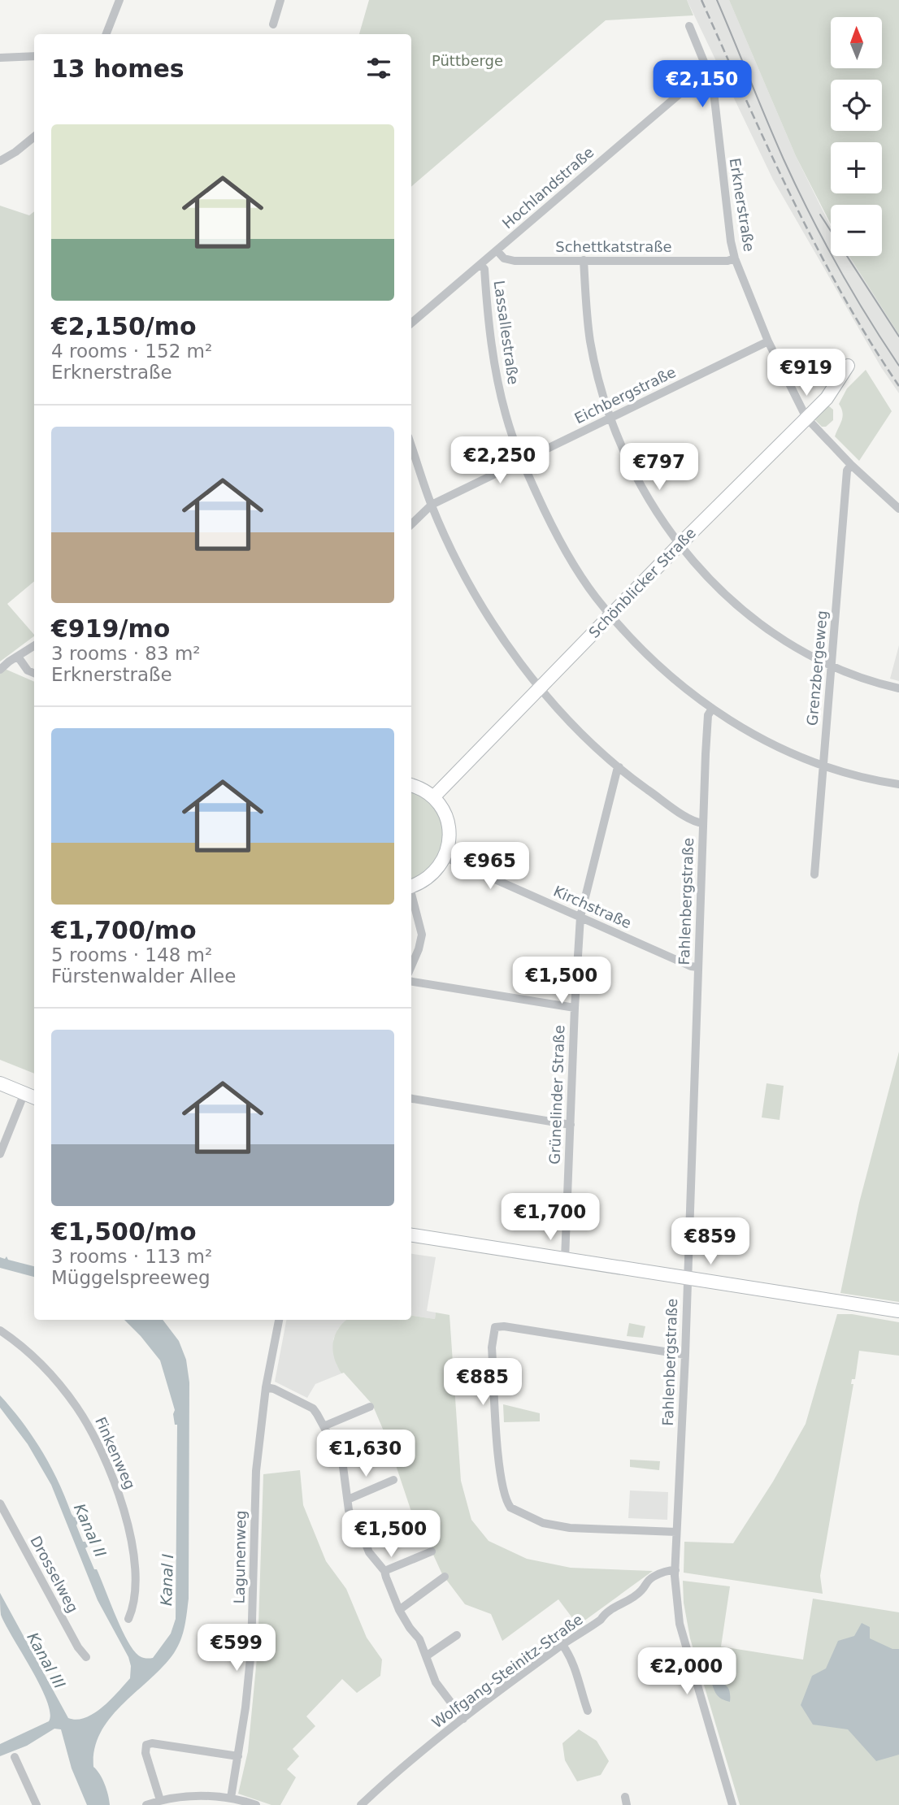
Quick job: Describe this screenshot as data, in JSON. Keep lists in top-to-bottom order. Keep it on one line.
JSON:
{"streets":{"street":["Hochlandstraße","Erknerstraße","Schettkatstraße","Lassallestraße","Eichbergstraße","Schönblicker Straße","Grenzbergeweg","Fahlenbergstraße","Kirchstraße","Grünelinder Straße","Finkenweg","Lagunenweg","Drosselweg","Wolfgang-Steinitz-Straße"]},"crossings":[["Hochlandstraße","Erknerstraße"],["Hochlandstraße","Schettkatstraße"],["Hochlandstraße","Lassallestraße"],["Erknerstraße","Schettkatstraße"],["Erknerstraße","Eichbergstraße"],["Erknerstraße","Schönblicker Straße"],["Erknerstraße","Grenzbergeweg"],["Lassallestraße","Eichbergstraße"],["Lassallestraße","Schönblicker Straße"],["Lassallestraße","Grenzbergeweg"],["Lassallestraße","Fahlenbergstraße"],["Fahlenbergstraße","Kirchstraße"],["Fahlenbergstraße","Wolfgang-Steinitz-Straße"],["Kirchstraße","Grünelinder Straße"]],"water":["Kanal II","Kanal I","Kanal III"],"parks":["Püttberge"],"north":"top","page":{"map_buttons":["+","−"],"heading":"13 homes","price":["€2,150","€919","€2,250","€797","€965","€1,500","€1,700","€859","€885","€1,630","€1,500","€599","€2,000"],"list":[{"name":"€2,150/mo","note":"4 rooms · 152 m² · Erknerstraße"},{"name":"€919/mo","note":"3 rooms · 83 m² · Erknerstraße"},{"name":"€1,700/mo","note":"5 rooms · 148 m² · Fürstenwalder Allee"},{"name":"€1,500/mo","note":"3 rooms · 113 m² · Müggelspreeweg"}]}}
